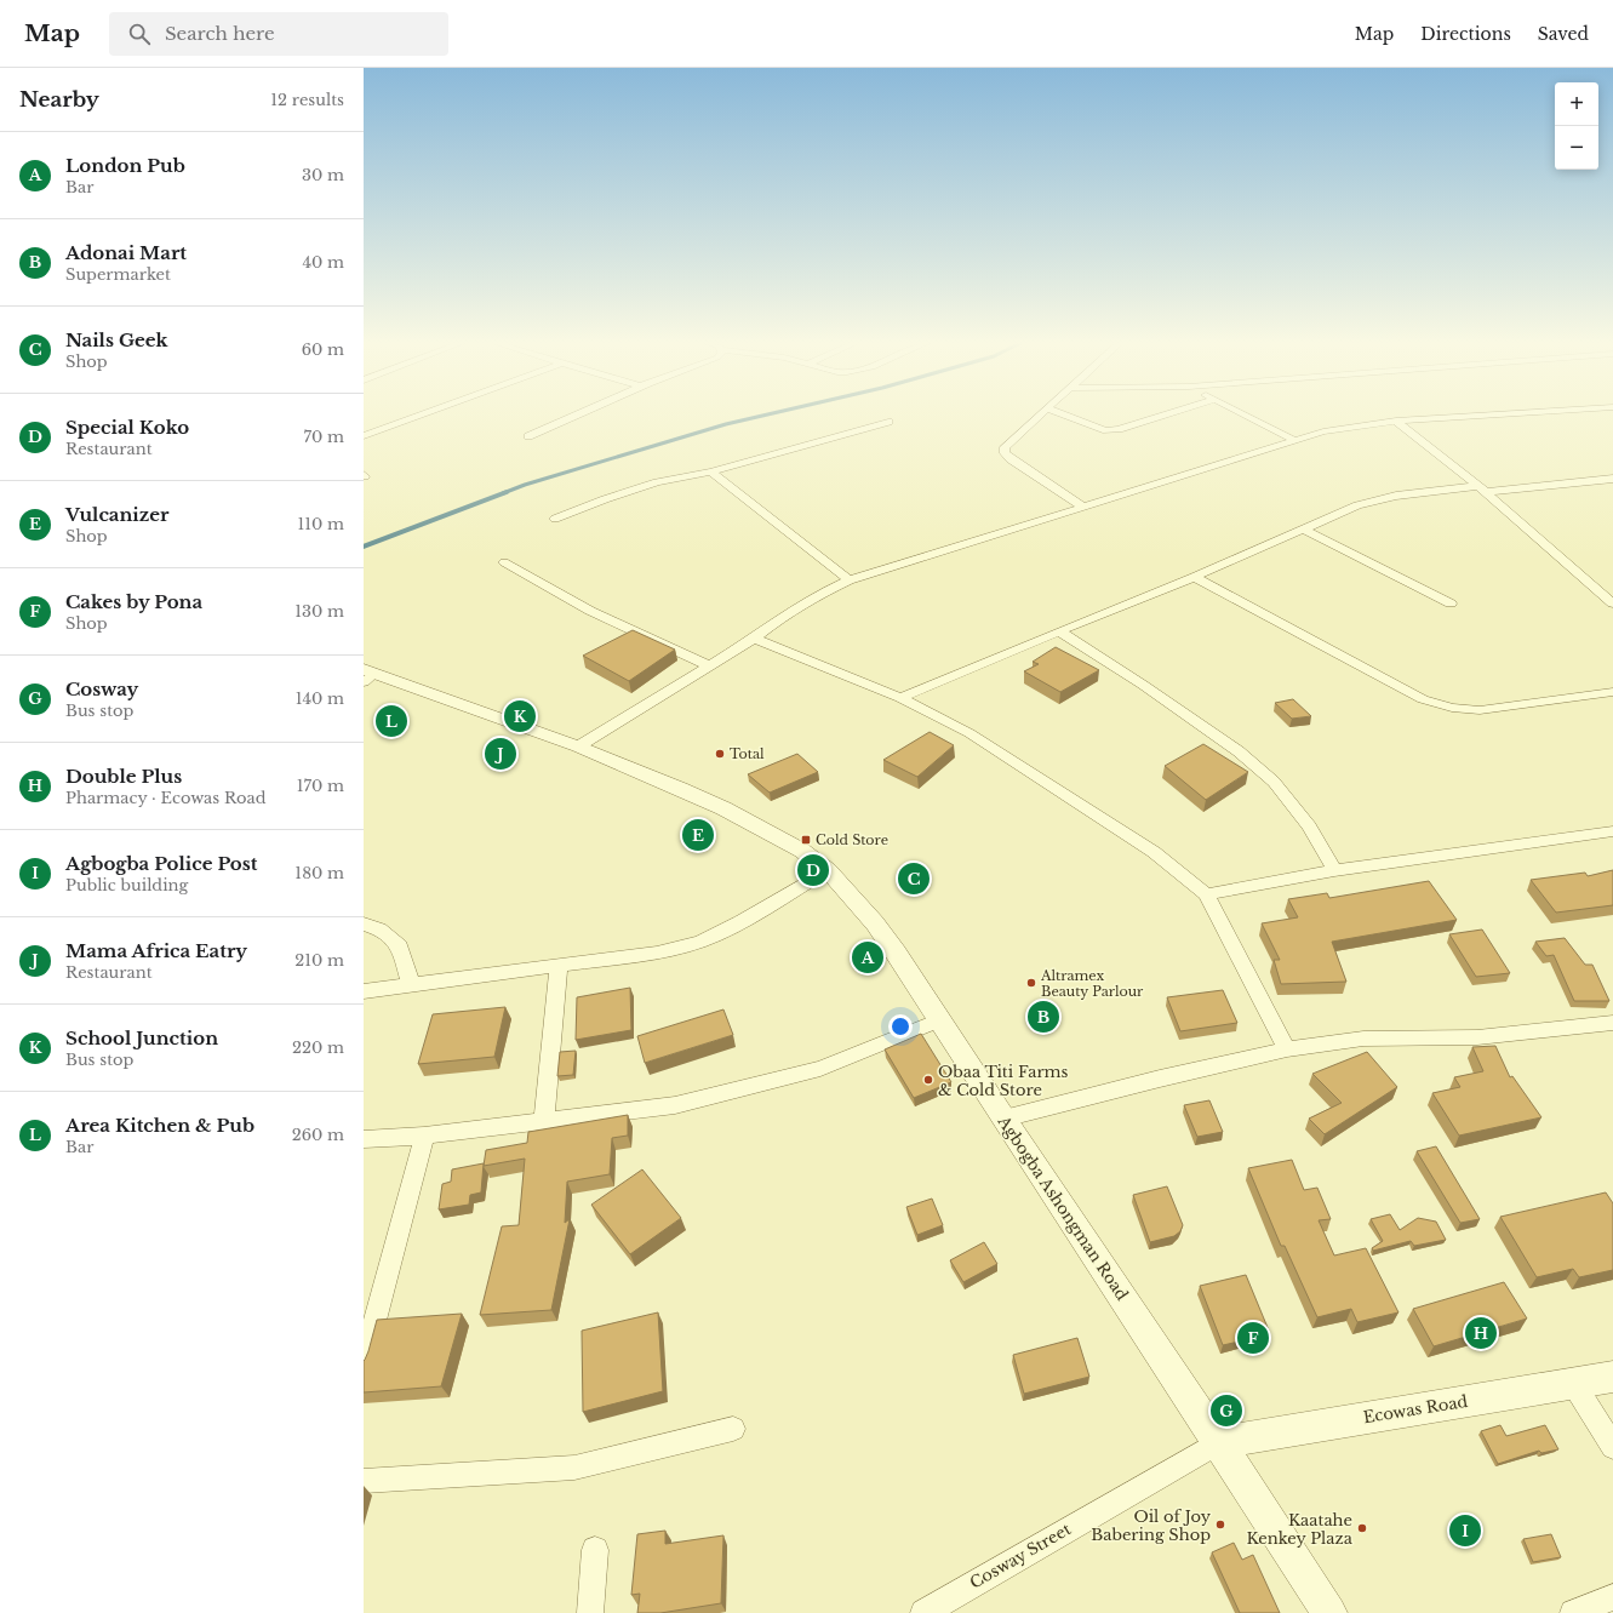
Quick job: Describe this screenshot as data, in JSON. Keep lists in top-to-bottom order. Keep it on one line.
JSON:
{"streets":{"street":["Agbogba Ashongman Road","Ecowas Road","Cosway Street"]},"crossings":[["Agbogba Ashongman Road","Ecowas Road"],["Agbogba Ashongman Road","Cosway Street"],["Ecowas Road","Cosway Street"]],"places":{"other":["Total","Altramex Beauty Parlour","Obaa Titi Farms & Cold Store","Oil of Joy Babering Shop","Kaatahe Kenkey Plaza"],"transit":["Cold Store"]},"page":{"header":"Map","search":"Search here","nav":["Map","Directions","Saved"],"heading":["Nearby","12 results"],"map_buttons":["+","−"],"list":[{"mark":"A","name":"London Pub","note":"Bar","value":"30 m"},{"mark":"B","name":"Adonai Mart","note":"Supermarket","value":"40 m"},{"mark":"C","name":"Nails Geek","note":"Shop","value":"60 m"},{"mark":"D","name":"Special Koko","note":"Restaurant","value":"70 m"},{"mark":"E","name":"Vulcanizer","note":"Shop","value":"110 m"},{"mark":"F","name":"Cakes by Pona","note":"Shop","value":"130 m"},{"mark":"G","name":"Cosway","note":"Bus stop","value":"140 m"},{"mark":"H","name":"Double Plus","note":"Pharmacy · Ecowas Road","value":"170 m"},{"mark":"I","name":"Agbogba Police Post","note":"Public building","value":"180 m"},{"mark":"J","name":"Mama Africa Eatry","note":"Restaurant","value":"210 m"},{"mark":"K","name":"School Junction","note":"Bus stop","value":"220 m"},{"mark":"L","name":"Area Kitchen & Pub","note":"Bar","value":"260 m"}],"pins":["K","L","J","E","D","C","A","B","H","F","G","I"]}}
